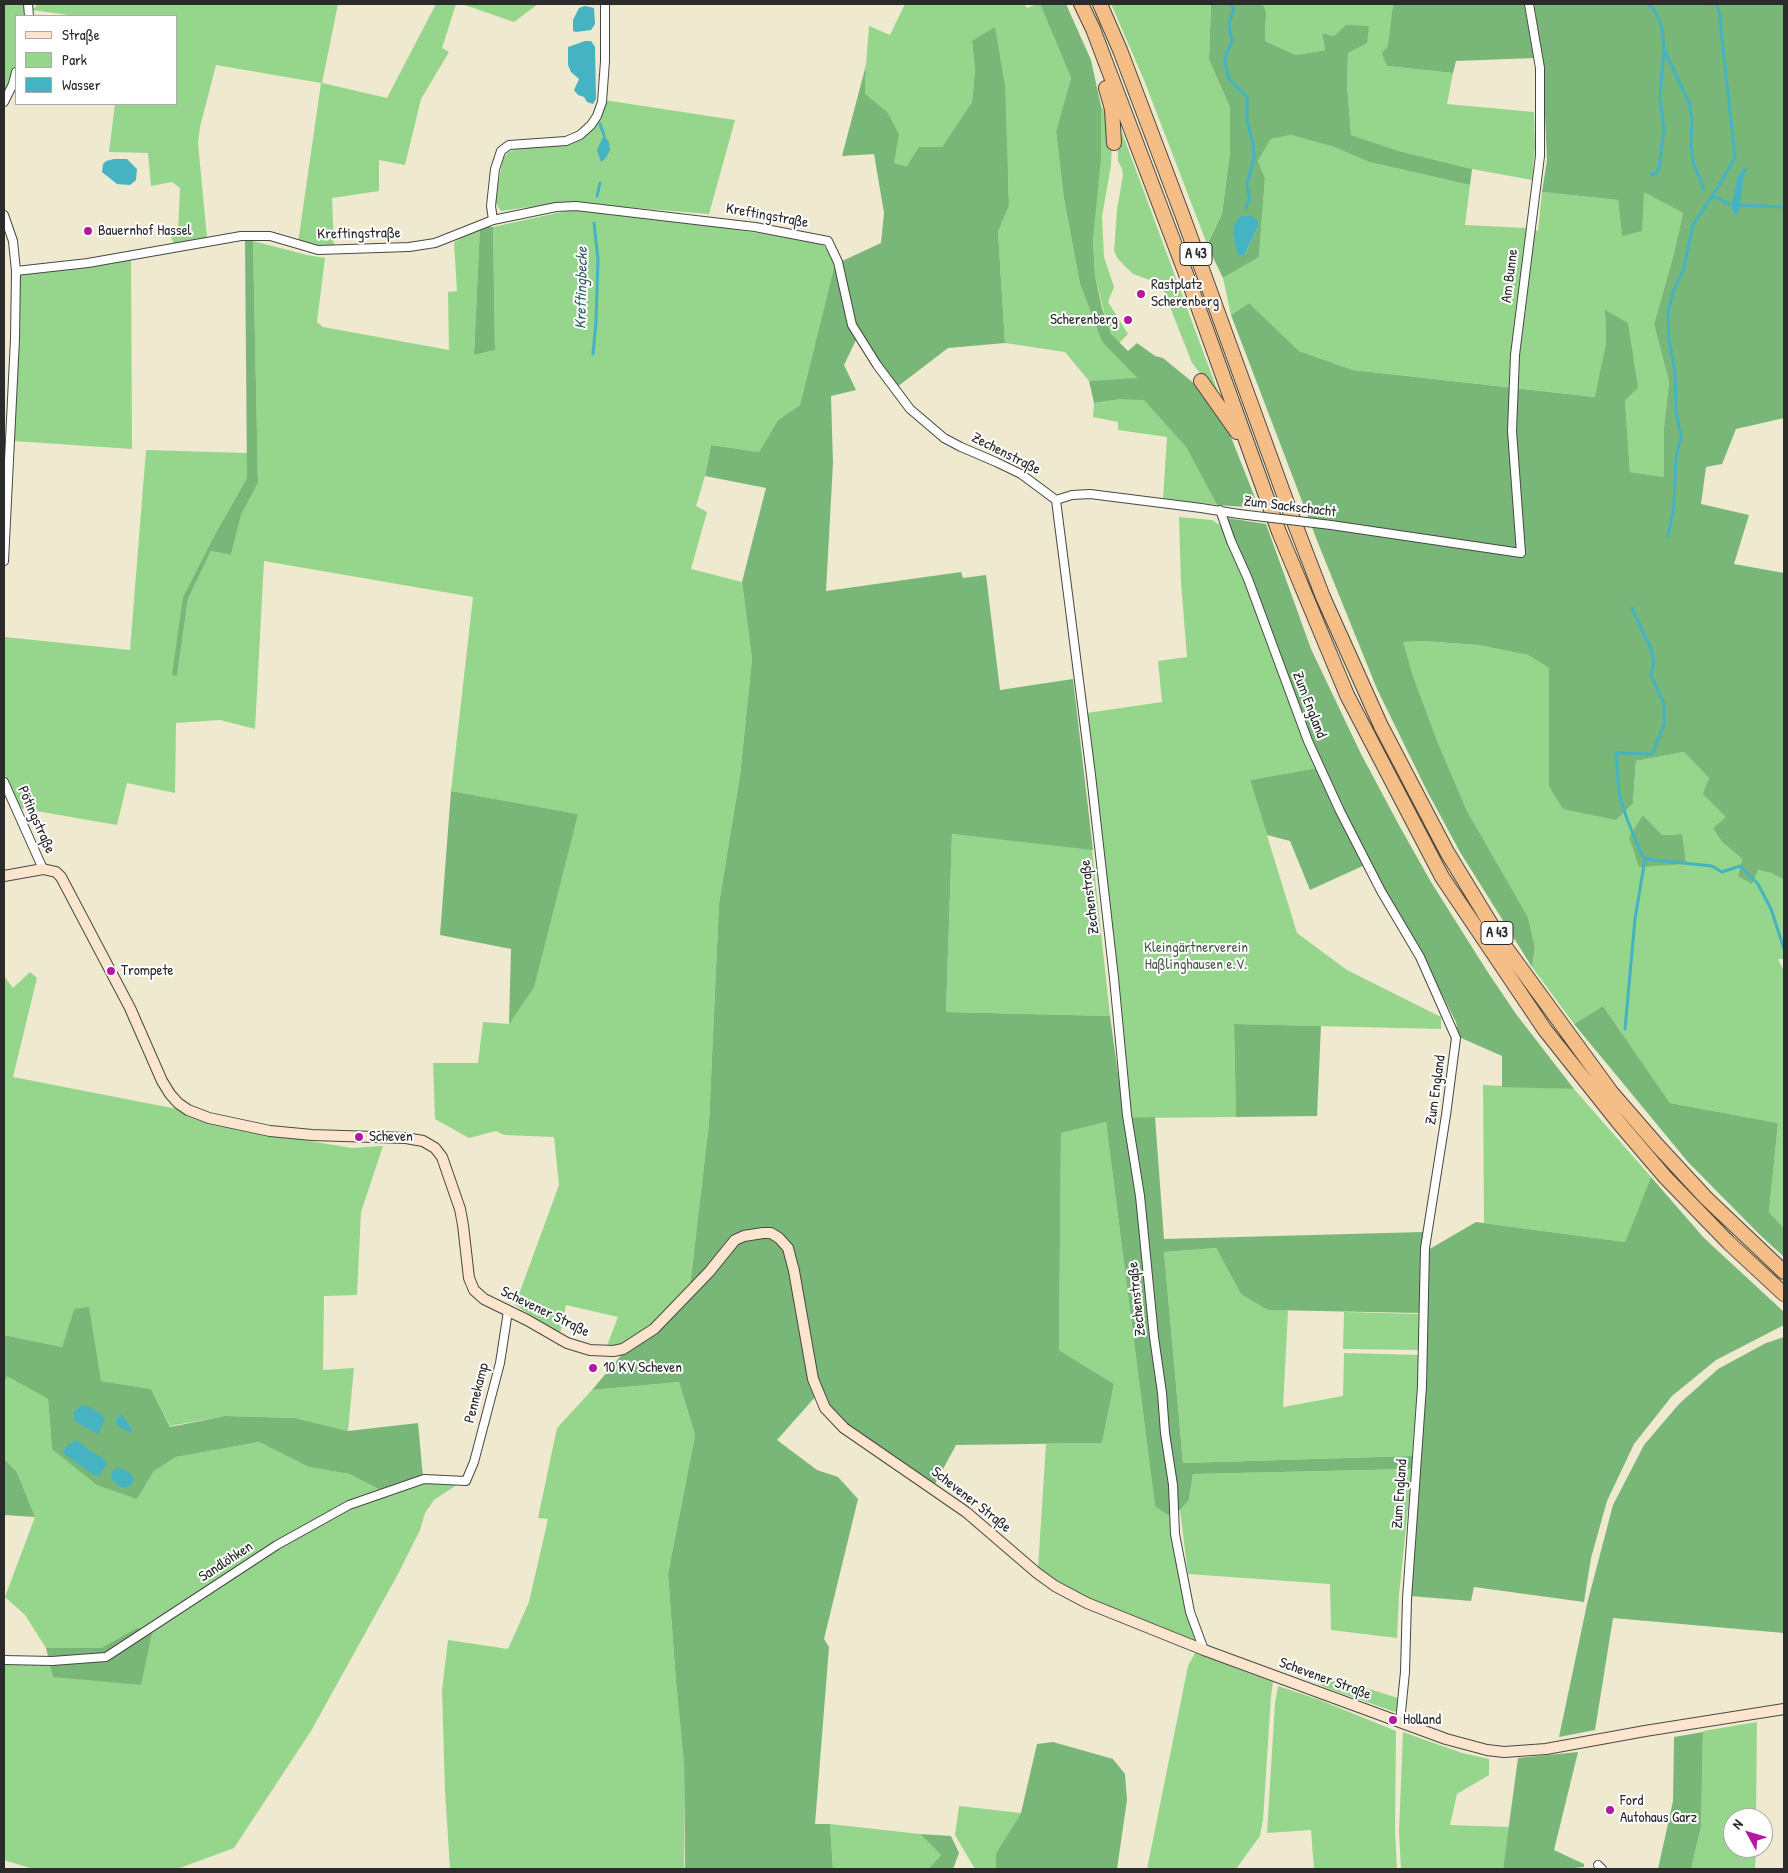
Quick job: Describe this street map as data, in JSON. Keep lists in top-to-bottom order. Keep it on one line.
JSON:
{"streets":{"highway":["A 43"],"main road":["Schevener Straße"],"street":["Kreftingstraße","Am Bunne","Zechenstraße","Zum Sackschacht","Zum England","Pötingstraße","Pennekamp","Sandlöhken"]},"crossings":[["Kreftingstraße","Zechenstraße"],["Am Bunne","Zum Sackschacht"],["Zechenstraße","Zum Sackschacht"],["Zechenstraße","Schevener Straße"],["Zum Sackschacht","Zum England"],["Zum England","Schevener Straße"],["Pötingstraße","Schevener Straße"],["Schevener Straße","Pennekamp"],["Pennekamp","Sandlöhken"]],"water":["Kreftingbecke"],"parks":["Kleingärtnerverein Haßlinghausen e.V."],"places":["Bauernhof Hassel","Rastplatz Scherenberg","Scherenberg","Trompete","Scheven","10 KV Scheven","Holland","Ford Autohaus Garz"],"legend":["Straße","Park","Wasser"],"north":"top left"}
